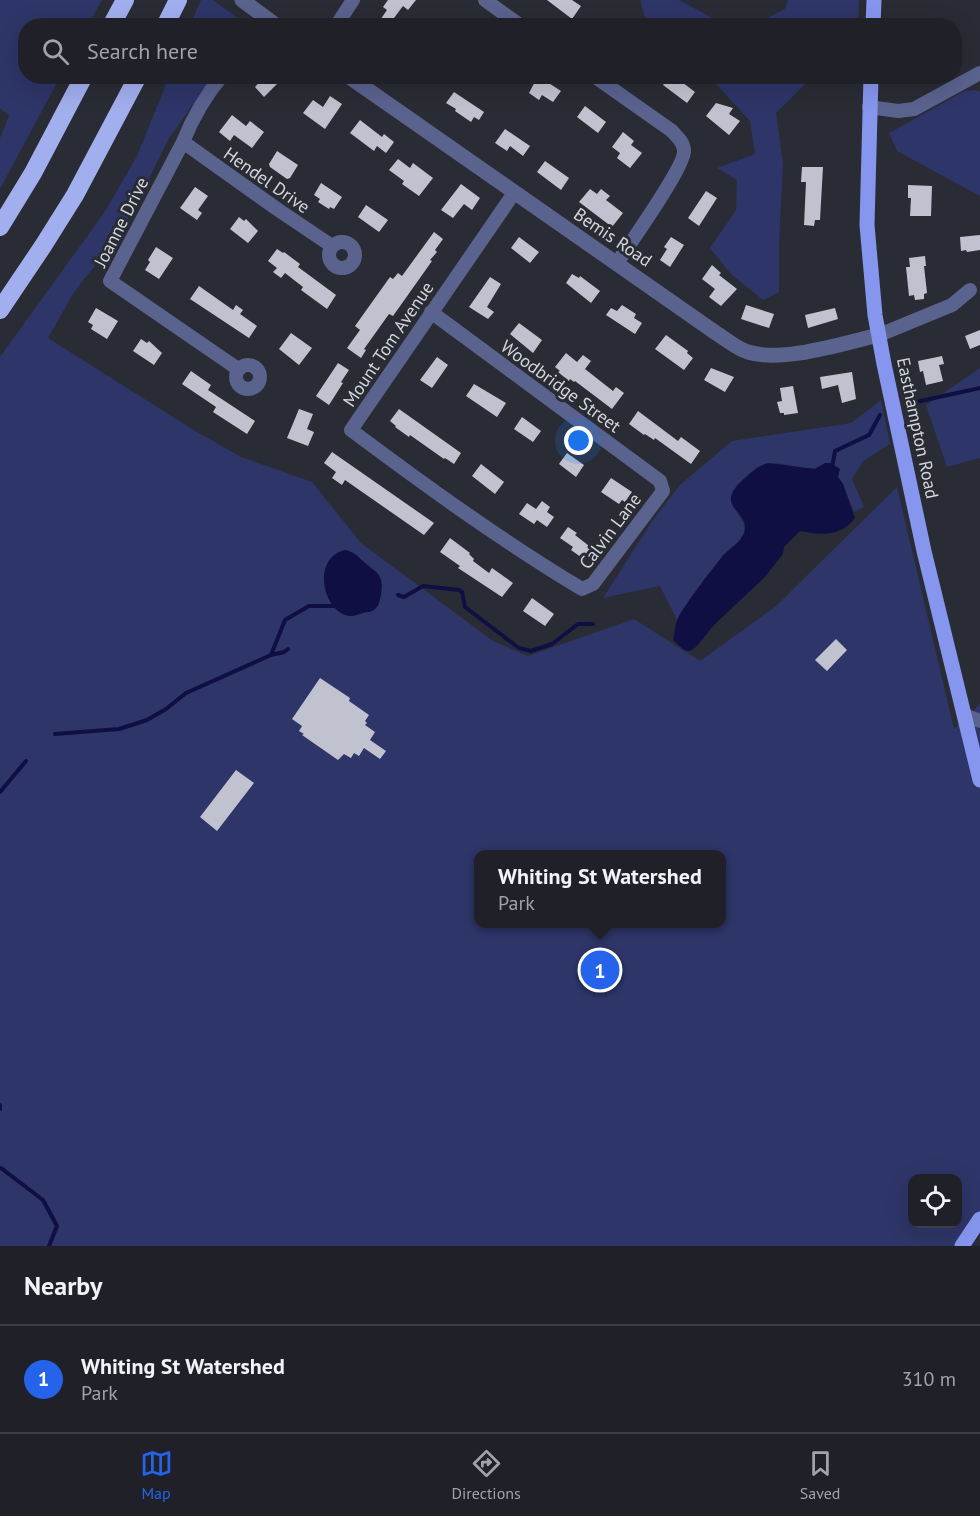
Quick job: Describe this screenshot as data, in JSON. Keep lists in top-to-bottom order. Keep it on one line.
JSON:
{"streets":{"main road":["Easthampton Road"],"street":["Hendel Drive","Joanne Drive","Bemis Road","Mount Tom Avenue","Woodbridge Street","Calvin Lane"]},"crossings":[["Hendel Drive","Joanne Drive"],["Bemis Road","Mount Tom Avenue"],["Bemis Road","Easthampton Road"],["Mount Tom Avenue","Woodbridge Street"],["Mount Tom Avenue","Calvin Lane"],["Woodbridge Street","Calvin Lane"]],"page":{"search":"Search here","popup":["Whiting St Watershed","Park"],"pins":"1","heading":"Nearby","list":[{"mark":"1","name":"Whiting St Watershed","note":"Park","value":"310 m"}],"nav":["Map","Directions","Saved"]}}
